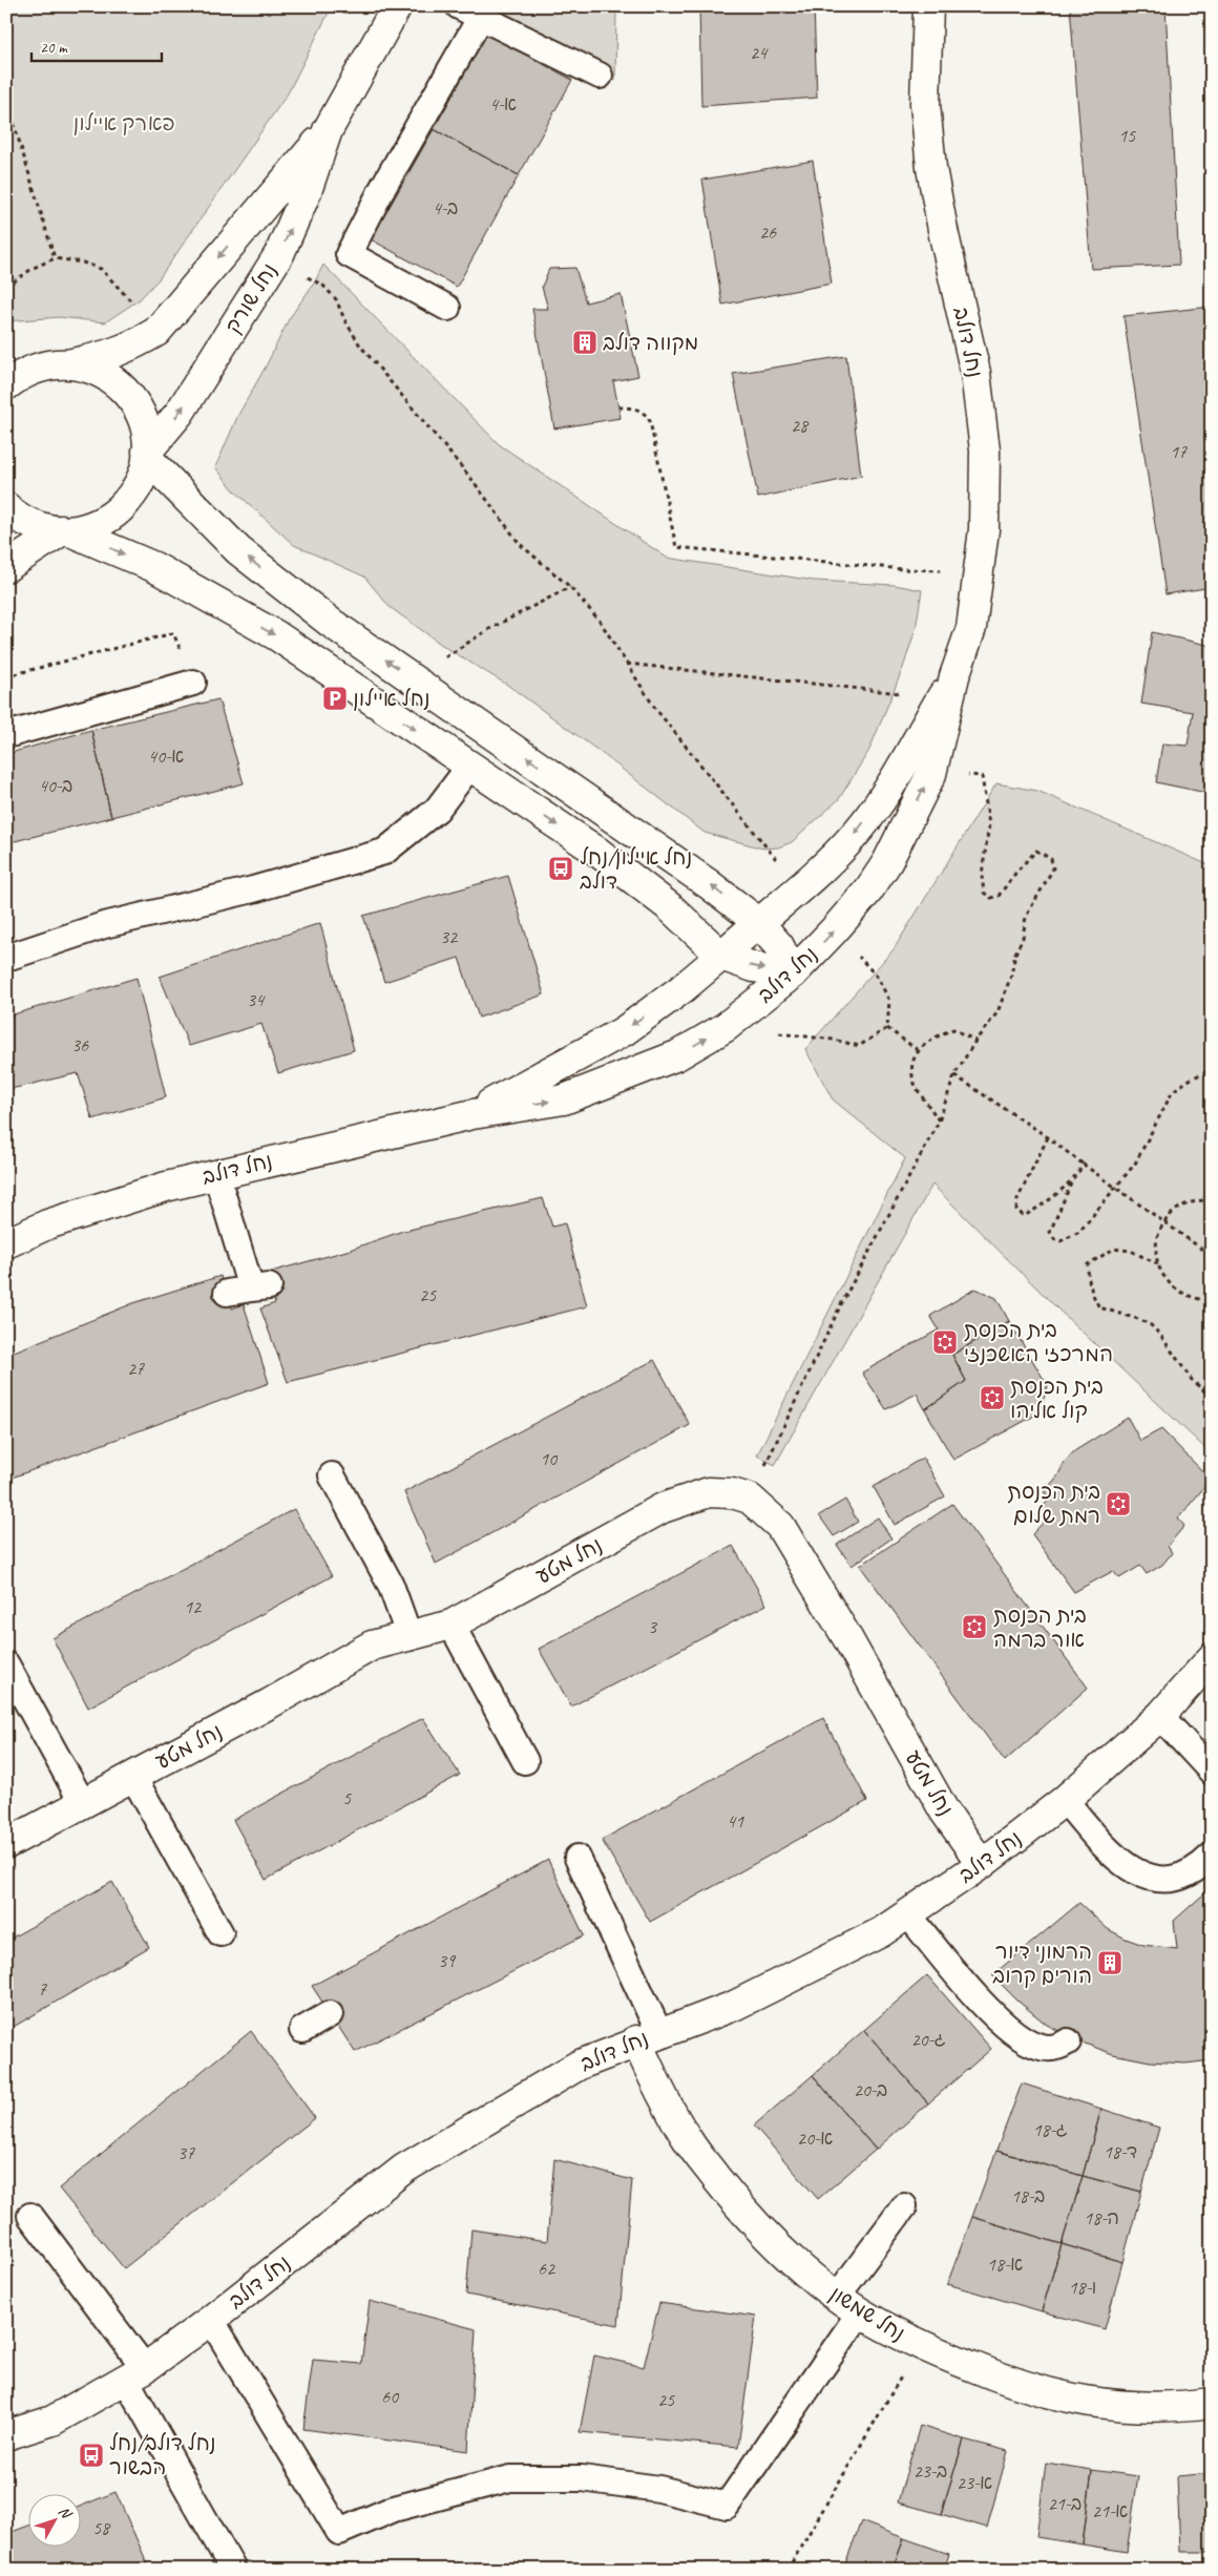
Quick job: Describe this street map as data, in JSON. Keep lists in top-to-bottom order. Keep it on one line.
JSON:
{"streets":{"street":["נחל שורק","נחל דולב","נחל מטע","נחל שמשון"]},"crossings":[["נחל דולב","נחל מטע"],["נחל דולב","נחל שמשון"]],"parks":["פארק איילון"],"places":{"building":["מקווה דולב","הרמוני דיור הורים קרוב"],"parking":["נחל איילון"],"bus stop":["נחל איילון/נחל דולב","נחל דולב/נחל הבשור"],"synagogue":["בית הכנסת המרכזי האשכנזי","בית הכנסת קול אליהו","בית הכנסת רמת שלום","בית הכנסת אור ברמה"]},"house_numbers":["24","4-א","15","4-ב","26","28","17","40-א","40-ב","32","34","36","25","27","10","12","3","5","41","39","7","20-ג","20-ב","18-ג","20-א","18-ד","37","18-ב","18-ה","18-א","62","18-ו","60","25","23-ב","23-א","21-ב","21-א","58"],"scale_bar":"20 m","north":"top right"}
